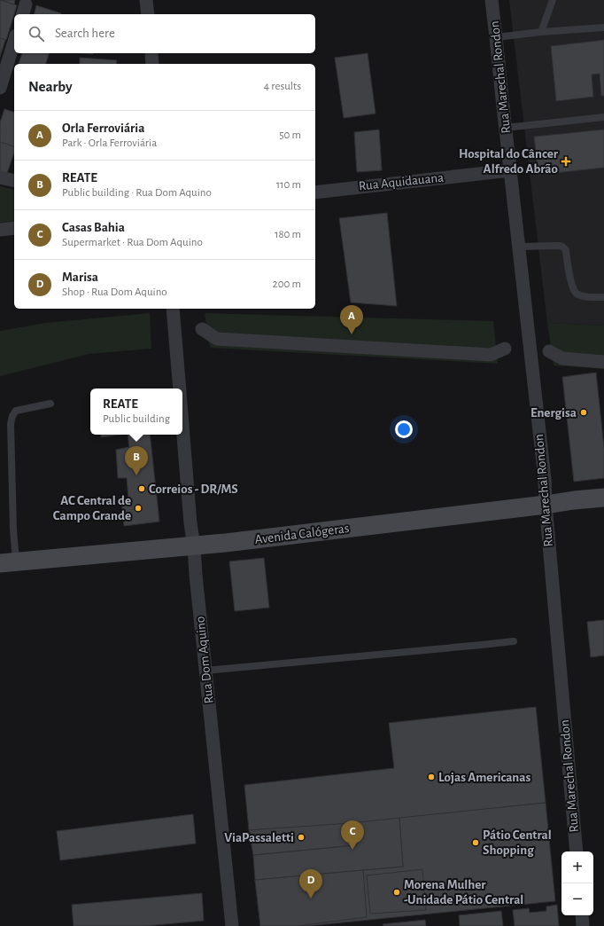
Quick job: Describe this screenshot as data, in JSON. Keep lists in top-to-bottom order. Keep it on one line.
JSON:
{"streets":{"main road":["Avenida Calógeras"],"street":["Rua Marechal Rondon","Rua Aquidauana","Rua Dom Aquino"]},"crossings":[["Rua Marechal Rondon","Rua Aquidauana"],["Rua Marechal Rondon","Avenida Calógeras"],["Avenida Calógeras","Rua Dom Aquino"]],"places":{"health":["Hospital do Câncer Alfredo Abrão"],"other":["Energisa","Correios - DR/MS","AC Central de Campo Grande","Lojas Americanas","ViaPassaletti","Pátio Central Shopping","Morena Mulher -Unidade Pátio Central"]},"page":{"search":"Search here","heading":["Nearby","4 results"],"list":[{"mark":"A","name":"Orla Ferroviária","note":"Park · Orla Ferroviária","value":"50 m"},{"mark":"B","name":"REATE","note":"Public building · Rua Dom Aquino","value":"110 m"},{"mark":"C","name":"Casas Bahia","note":"Supermarket · Rua Dom Aquino","value":"180 m"},{"mark":"D","name":"Marisa","note":"Shop · Rua Dom Aquino","value":"200 m"}],"pins":["A","B","C","D"],"popup":["REATE","Public building"],"map_buttons":["+","−"]}}
